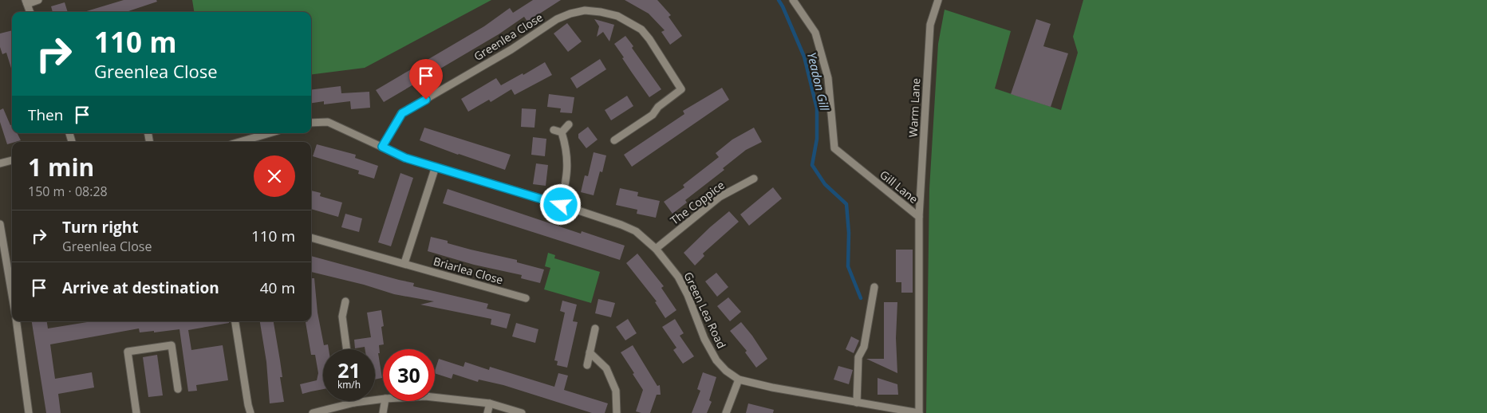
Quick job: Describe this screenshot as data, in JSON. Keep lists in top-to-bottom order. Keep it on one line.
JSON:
{"streets":{"street":["Greenlea Close","Warm Lane","Gill Lane","The Coppice","Briarlea Close","Green Lea Road"]},"crossings":[["Greenlea Close","Green Lea Road"],["Warm Lane","Gill Lane"],["Gill Lane","Green Lea Road"],["The Coppice","Green Lea Road"]],"water":["Yeadon Gill"],"page":{"turn":["110 m","Greenlea Close"],"then":"Then","heading":["1 min","150 m · 08:28"],"list":[{"name":"Turn right","note":"Greenlea Close","value":"110 m"},{"name":"Arrive at destination","value":"40 m"}],"speed":"21 km/h","limit":"30"}}
